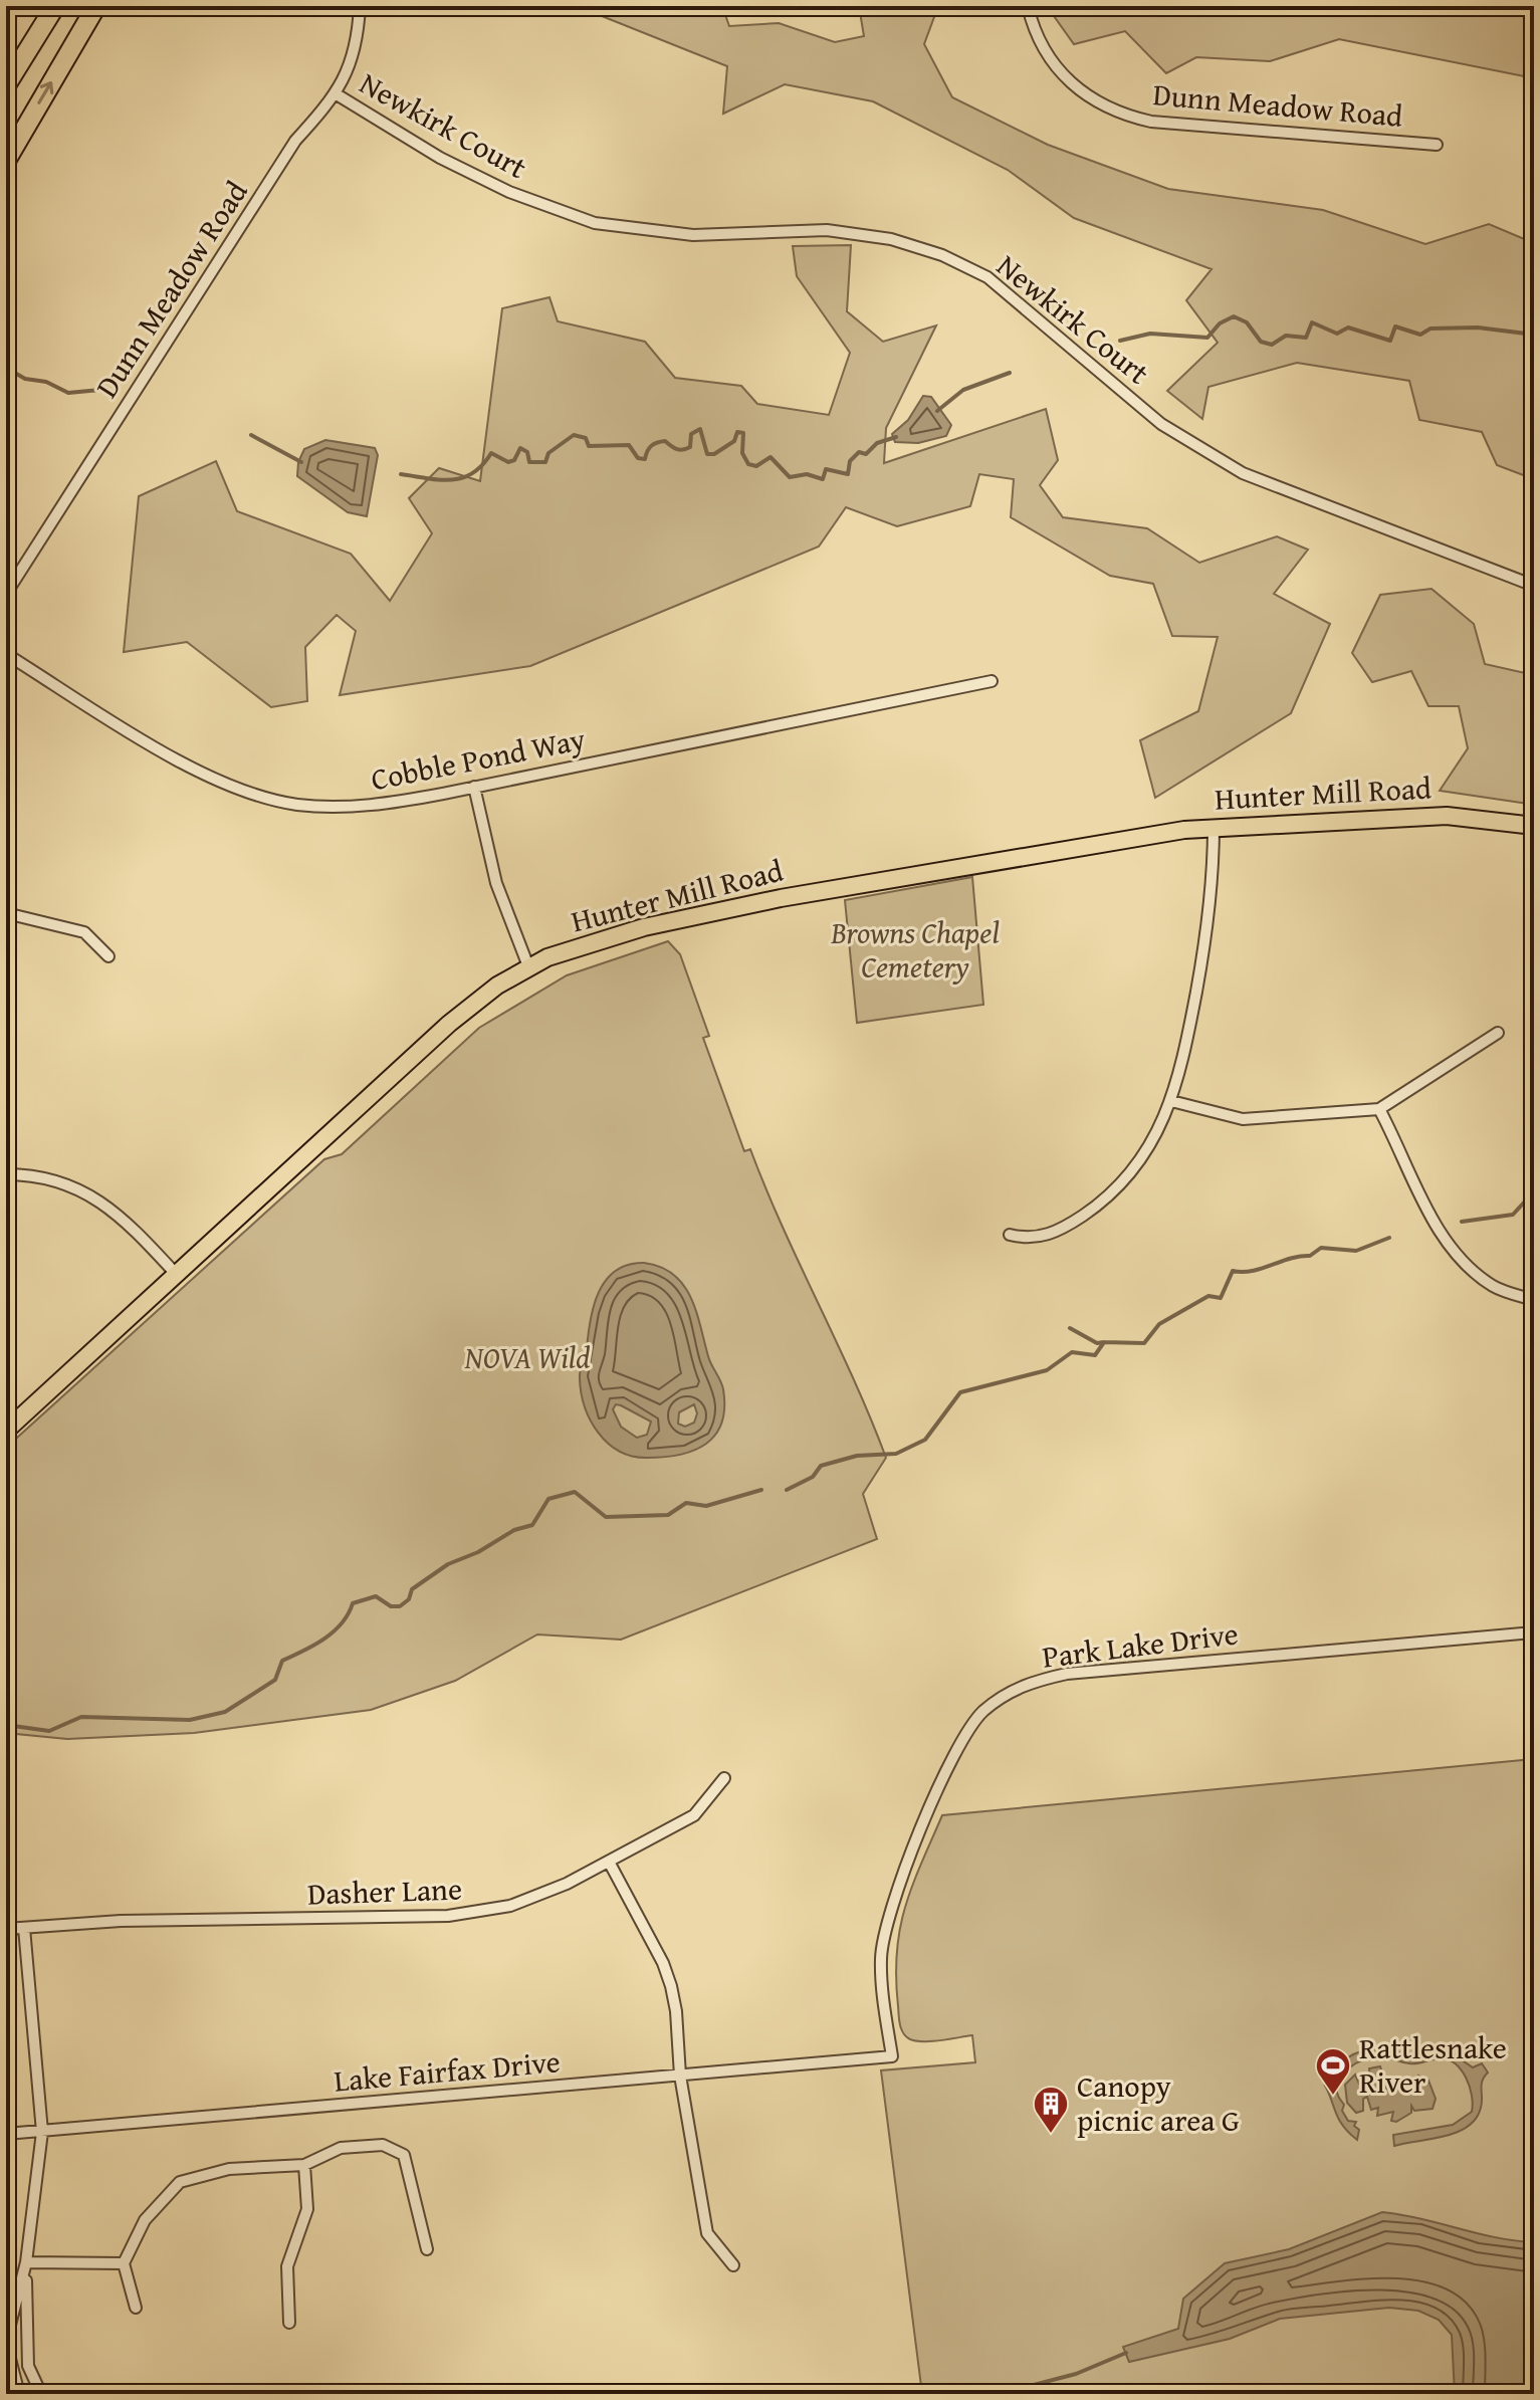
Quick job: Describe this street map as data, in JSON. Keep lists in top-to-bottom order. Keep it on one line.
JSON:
{"streets":{"main road":["Hunter Mill Road"],"street":["Dunn Meadow Road","Newkirk Court","Cobble Pond Way","Park Lake Drive","Dasher Lane","Lake Fairfax Drive"]},"crossings":[["Dunn Meadow Road","Newkirk Court"],["Park Lake Drive","Lake Fairfax Drive"]],"parks":["Browns Chapel Cemetery","NOVA Wild"],"places":{"sports":["Rattlesnake River"],"building":["Canopy picnic area G"]}}
